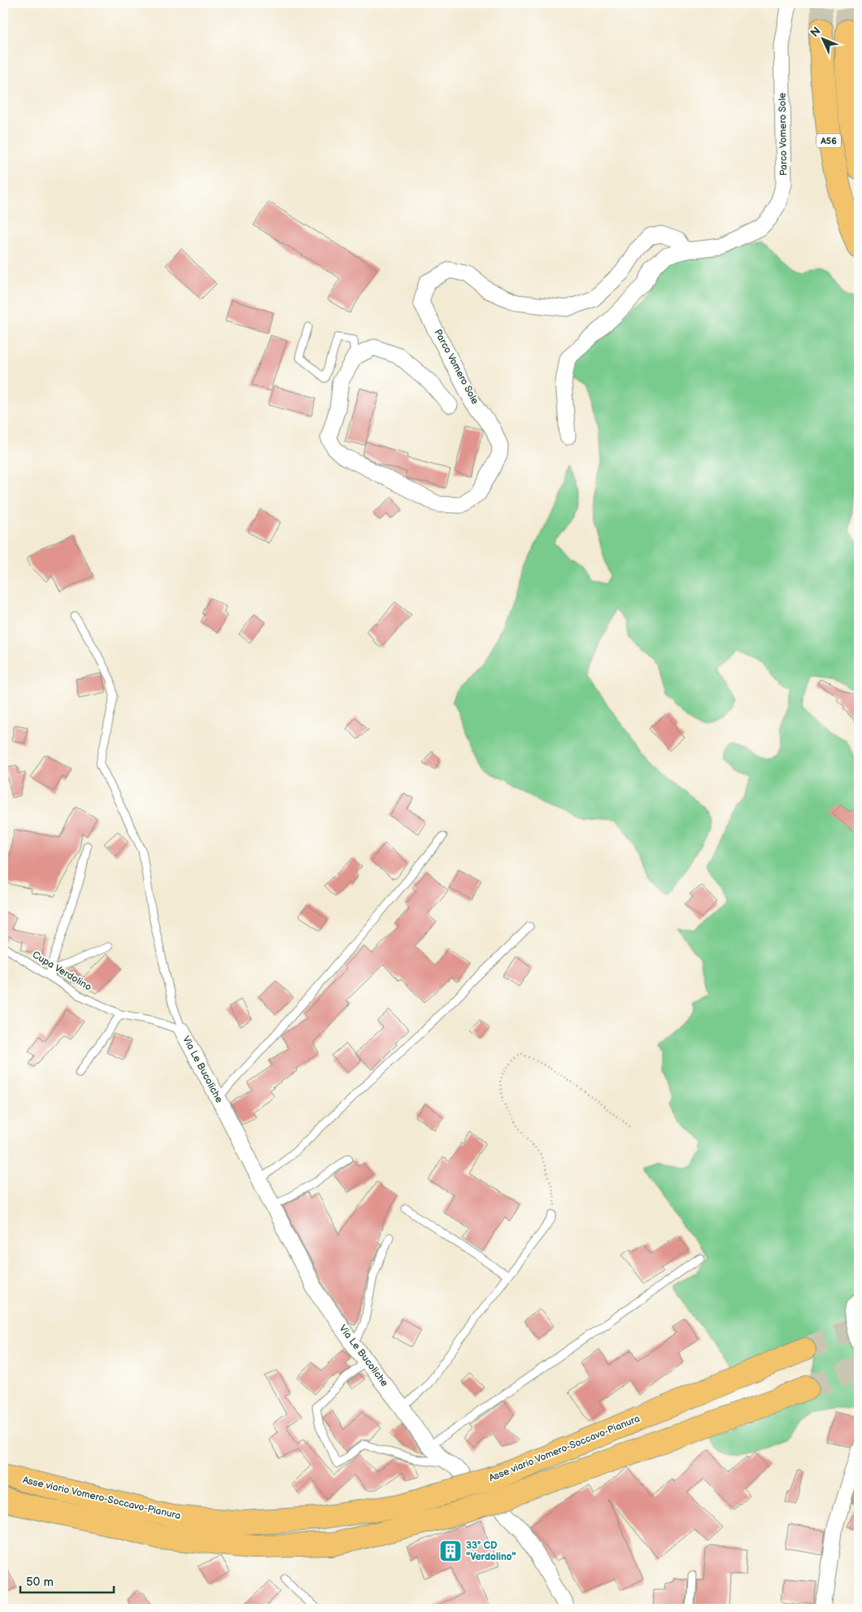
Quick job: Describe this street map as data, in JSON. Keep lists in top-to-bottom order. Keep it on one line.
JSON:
{"streets":{"highway":["A56","Asse viario Vomero-Soccavo-Pianura"],"street":["Parco Vomero Sole","Via Le Bucoliche"],"lane":["Cupa Verdolino"]},"crossings":[["Cupa Verdolino","Via Le Bucoliche"]],"places":{"building":["33° CD \"Verdolino\""]},"scale_bar":"50 m","north":"top left"}
